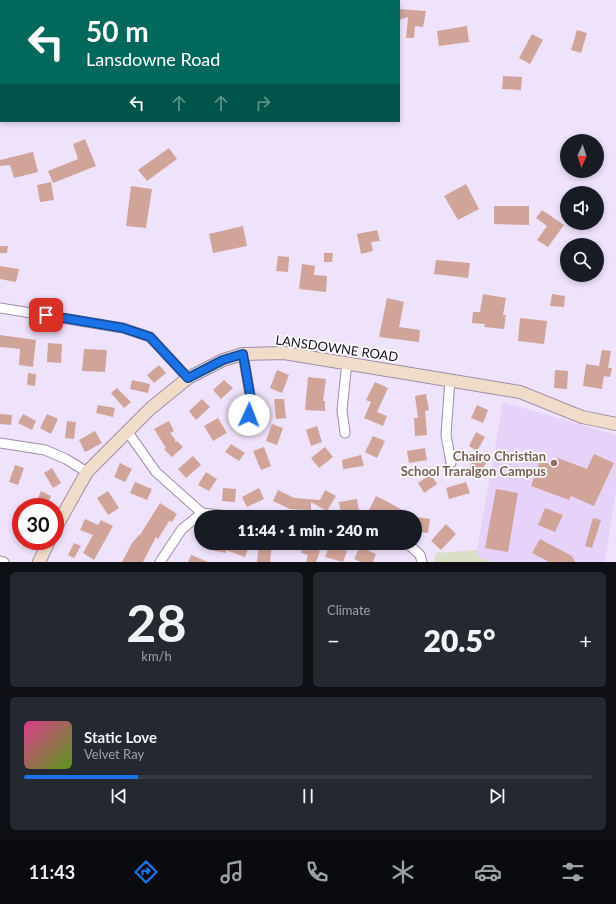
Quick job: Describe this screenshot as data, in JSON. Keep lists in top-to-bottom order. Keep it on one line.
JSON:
{"streets":{"street":["LANSDOWNE ROAD"]},"places":["Chairo Christian School Traralgon Campus"],"north":"bottom","page":{"turn":["50 m","Lansdowne Road"],"limit":"30","trip":"11:44 · 1 min · 240 m","tile":[["28","km/h"],"Climate"],"heat":["−","20.5°","+"],"song":["Static Love","Velvet Ray"],"tabs":"11:43"}}
